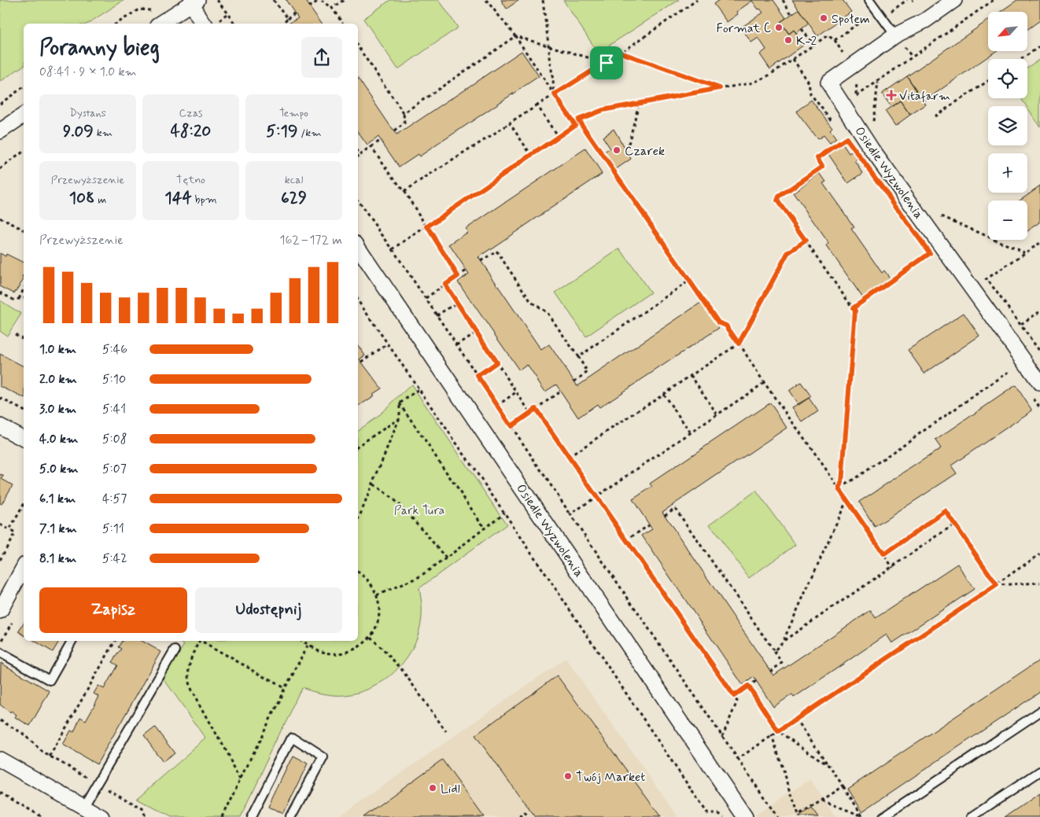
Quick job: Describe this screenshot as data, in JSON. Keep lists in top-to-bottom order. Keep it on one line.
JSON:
{"streets":{"street":["Osiedle Wyzwolenia"]},"parks":["Park Tura"],"places":{"other":["Społem","Format C","K-2","Czarek","Twój Market","Lidl"],"health":["Vitafarm"]},"north":"bottom left","page":{"map_buttons":["+","−"],"heading":["Poranny bieg","08:41 · 9 × 1.0 km"],"stats":[["Dystans","9.09 km"],["Czas","48:20"],["Tempo","5:19 /km"],["Przewyższenie","108 m"],["Tętno","144 bpm"],["kcal","629"]],"chart":["Przewyższenie","162–172 m"],"list":[{"name":"1.0 km","note":"5:46"},{"name":"2.0 km","note":"5:10"},{"name":"3.0 km","note":"5:41"},{"name":"4.0 km","note":"5:08"},{"name":"5.0 km","note":"5:07"},{"name":"6.1 km","note":"4:57"},{"name":"7.1 km","note":"5:11"},{"name":"8.1 km","note":"5:42"}],"buttons":["Zapisz","Udostępnij"]}}
